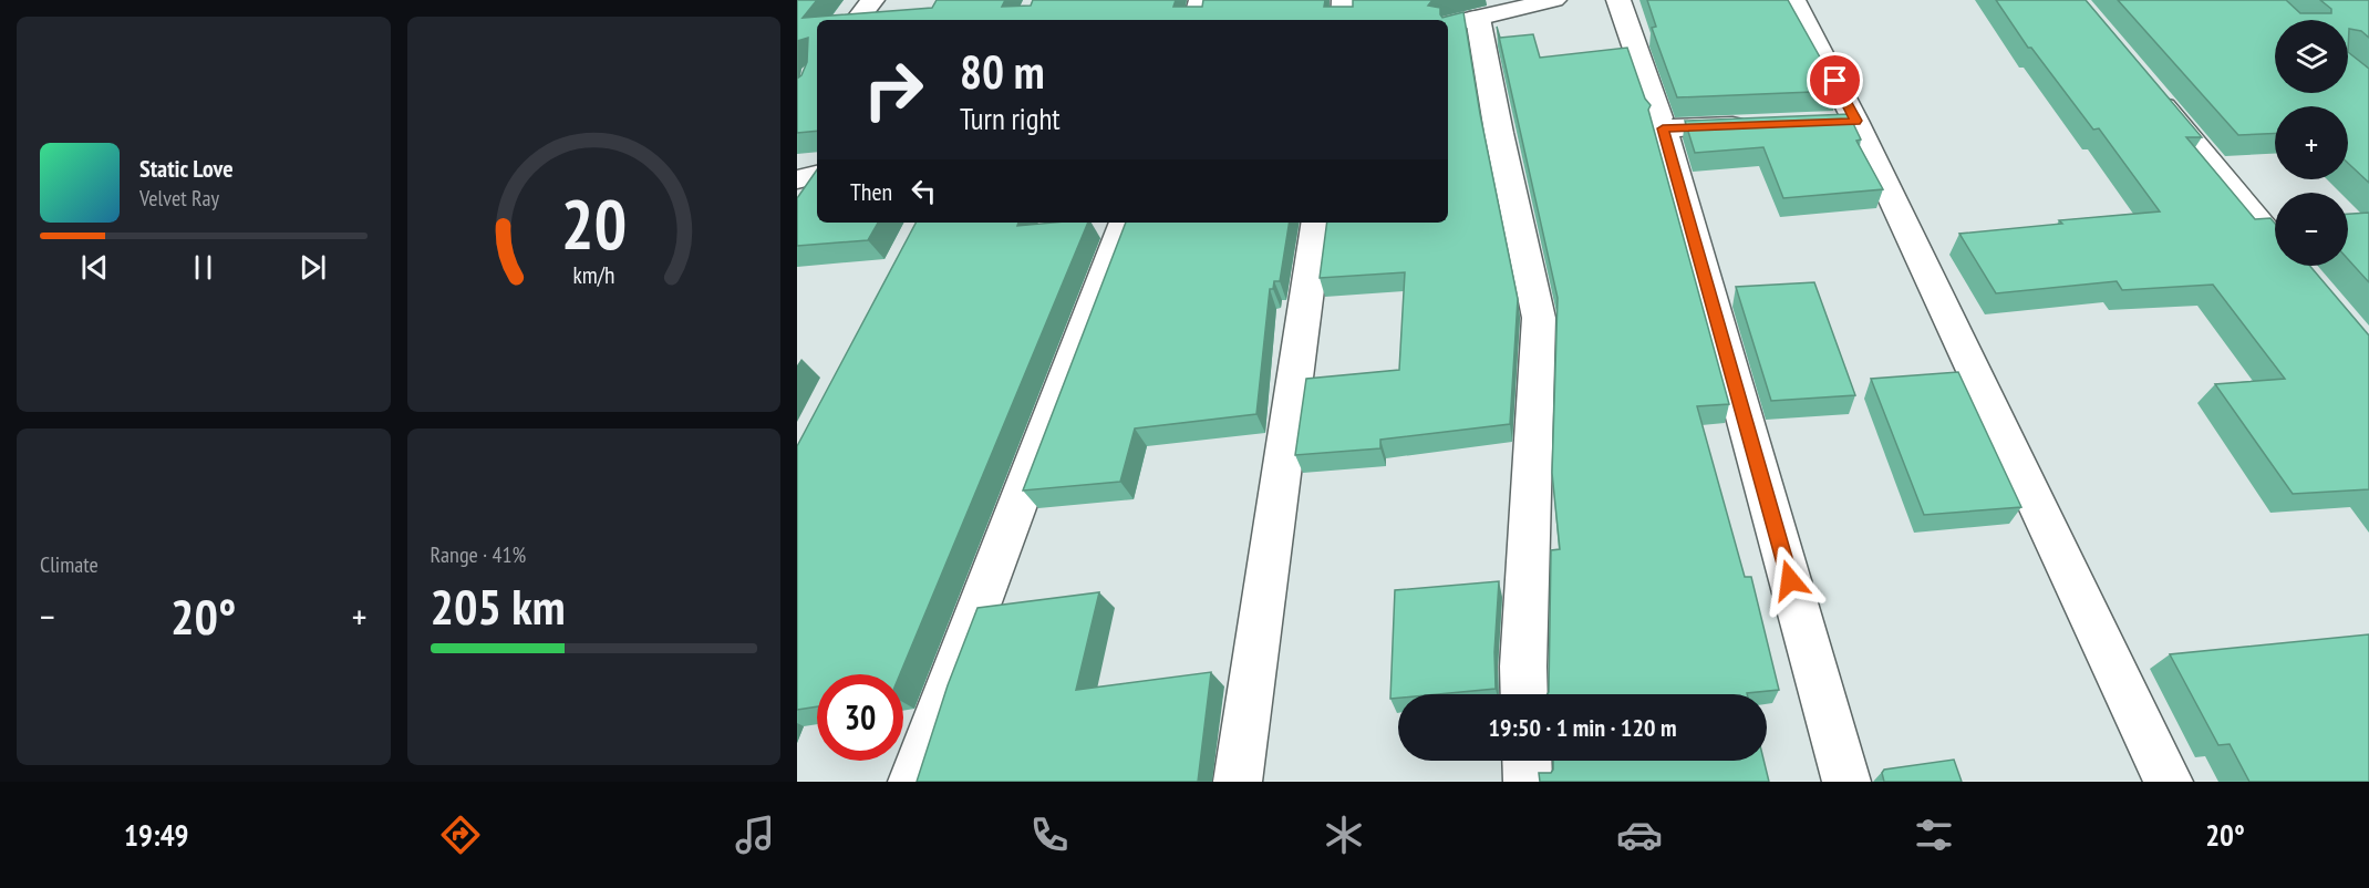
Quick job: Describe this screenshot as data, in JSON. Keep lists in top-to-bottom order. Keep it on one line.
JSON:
{"page":{"map_buttons":["+","−"],"turn":["80 m","Turn right"],"song":["Static Love","Velvet Ray"],"then":"Then","tile":["Climate",["Range · 41%","205 km"]],"heat":["−","20°","+"],"limit":"30","trip":"19:50 · 1 min · 120 m","tabs":["19:49","20°"],"gauge":["20","km/h"]}}
